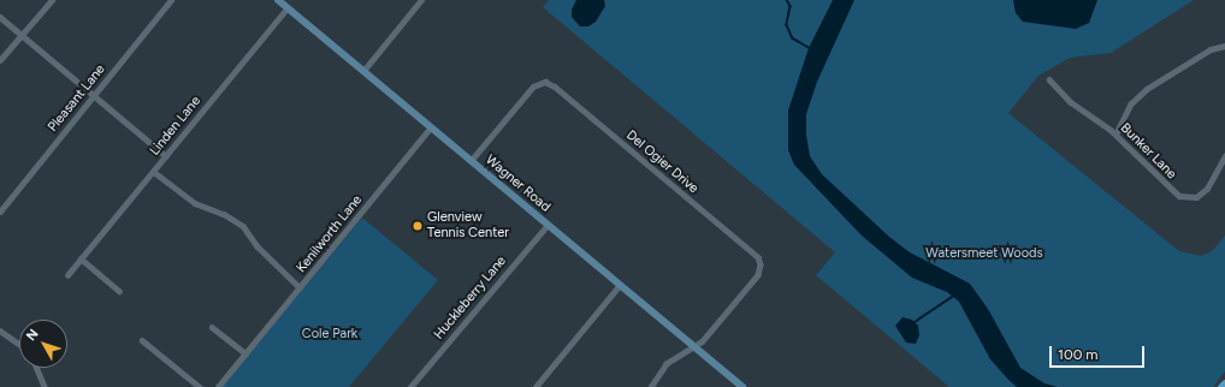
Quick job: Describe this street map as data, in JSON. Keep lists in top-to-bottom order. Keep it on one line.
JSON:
{"streets":{"street":["Pleasant Lane","Linden Lane","Bunker Lane","Del Ogier Drive","Wagner Road","Kenilworth Lane","Huckleberry Lane"]},"crossings":[["Linden Lane","Wagner Road"],["Del Ogier Drive","Wagner Road"],["Wagner Road","Kenilworth Lane"],["Wagner Road","Huckleberry Lane"]],"parks":["Watersmeet Woods","Cole Park"],"places":["Glenview Tennis Center"],"scale_bar":"100 m","north":"top left"}
